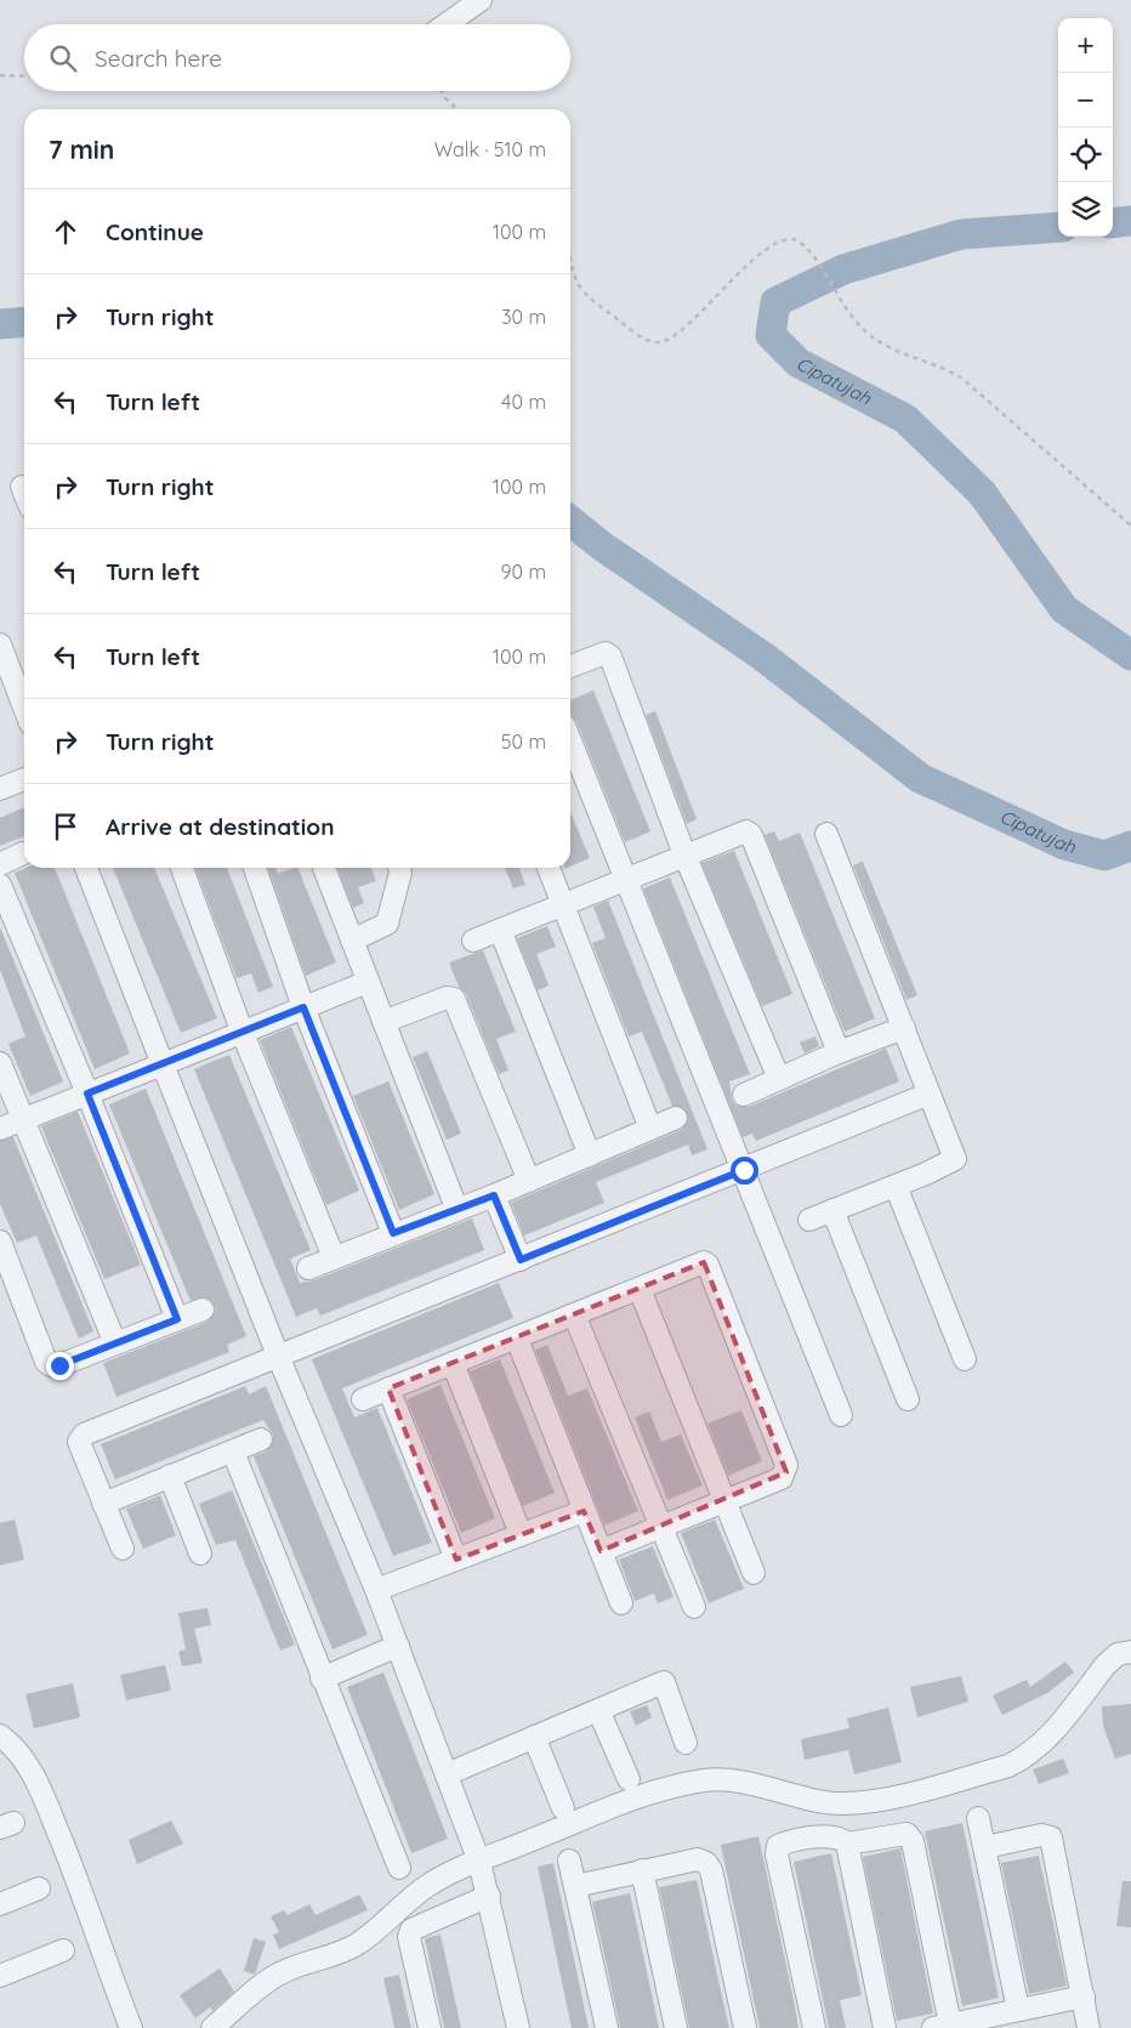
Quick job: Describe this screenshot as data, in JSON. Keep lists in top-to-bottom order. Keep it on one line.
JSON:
{"water":["Cipatujah"],"page":{"map_buttons":["+","−"],"search":"Search here","heading":["7 min","Walk · 510 m"],"list":[["Continue","100 m"],["Turn right","30 m"],["Turn left","40 m"],["Turn right","100 m"],["Turn left","90 m"],["Turn left","100 m"],["Turn right","50 m"],"Arrive at destination"]}}
